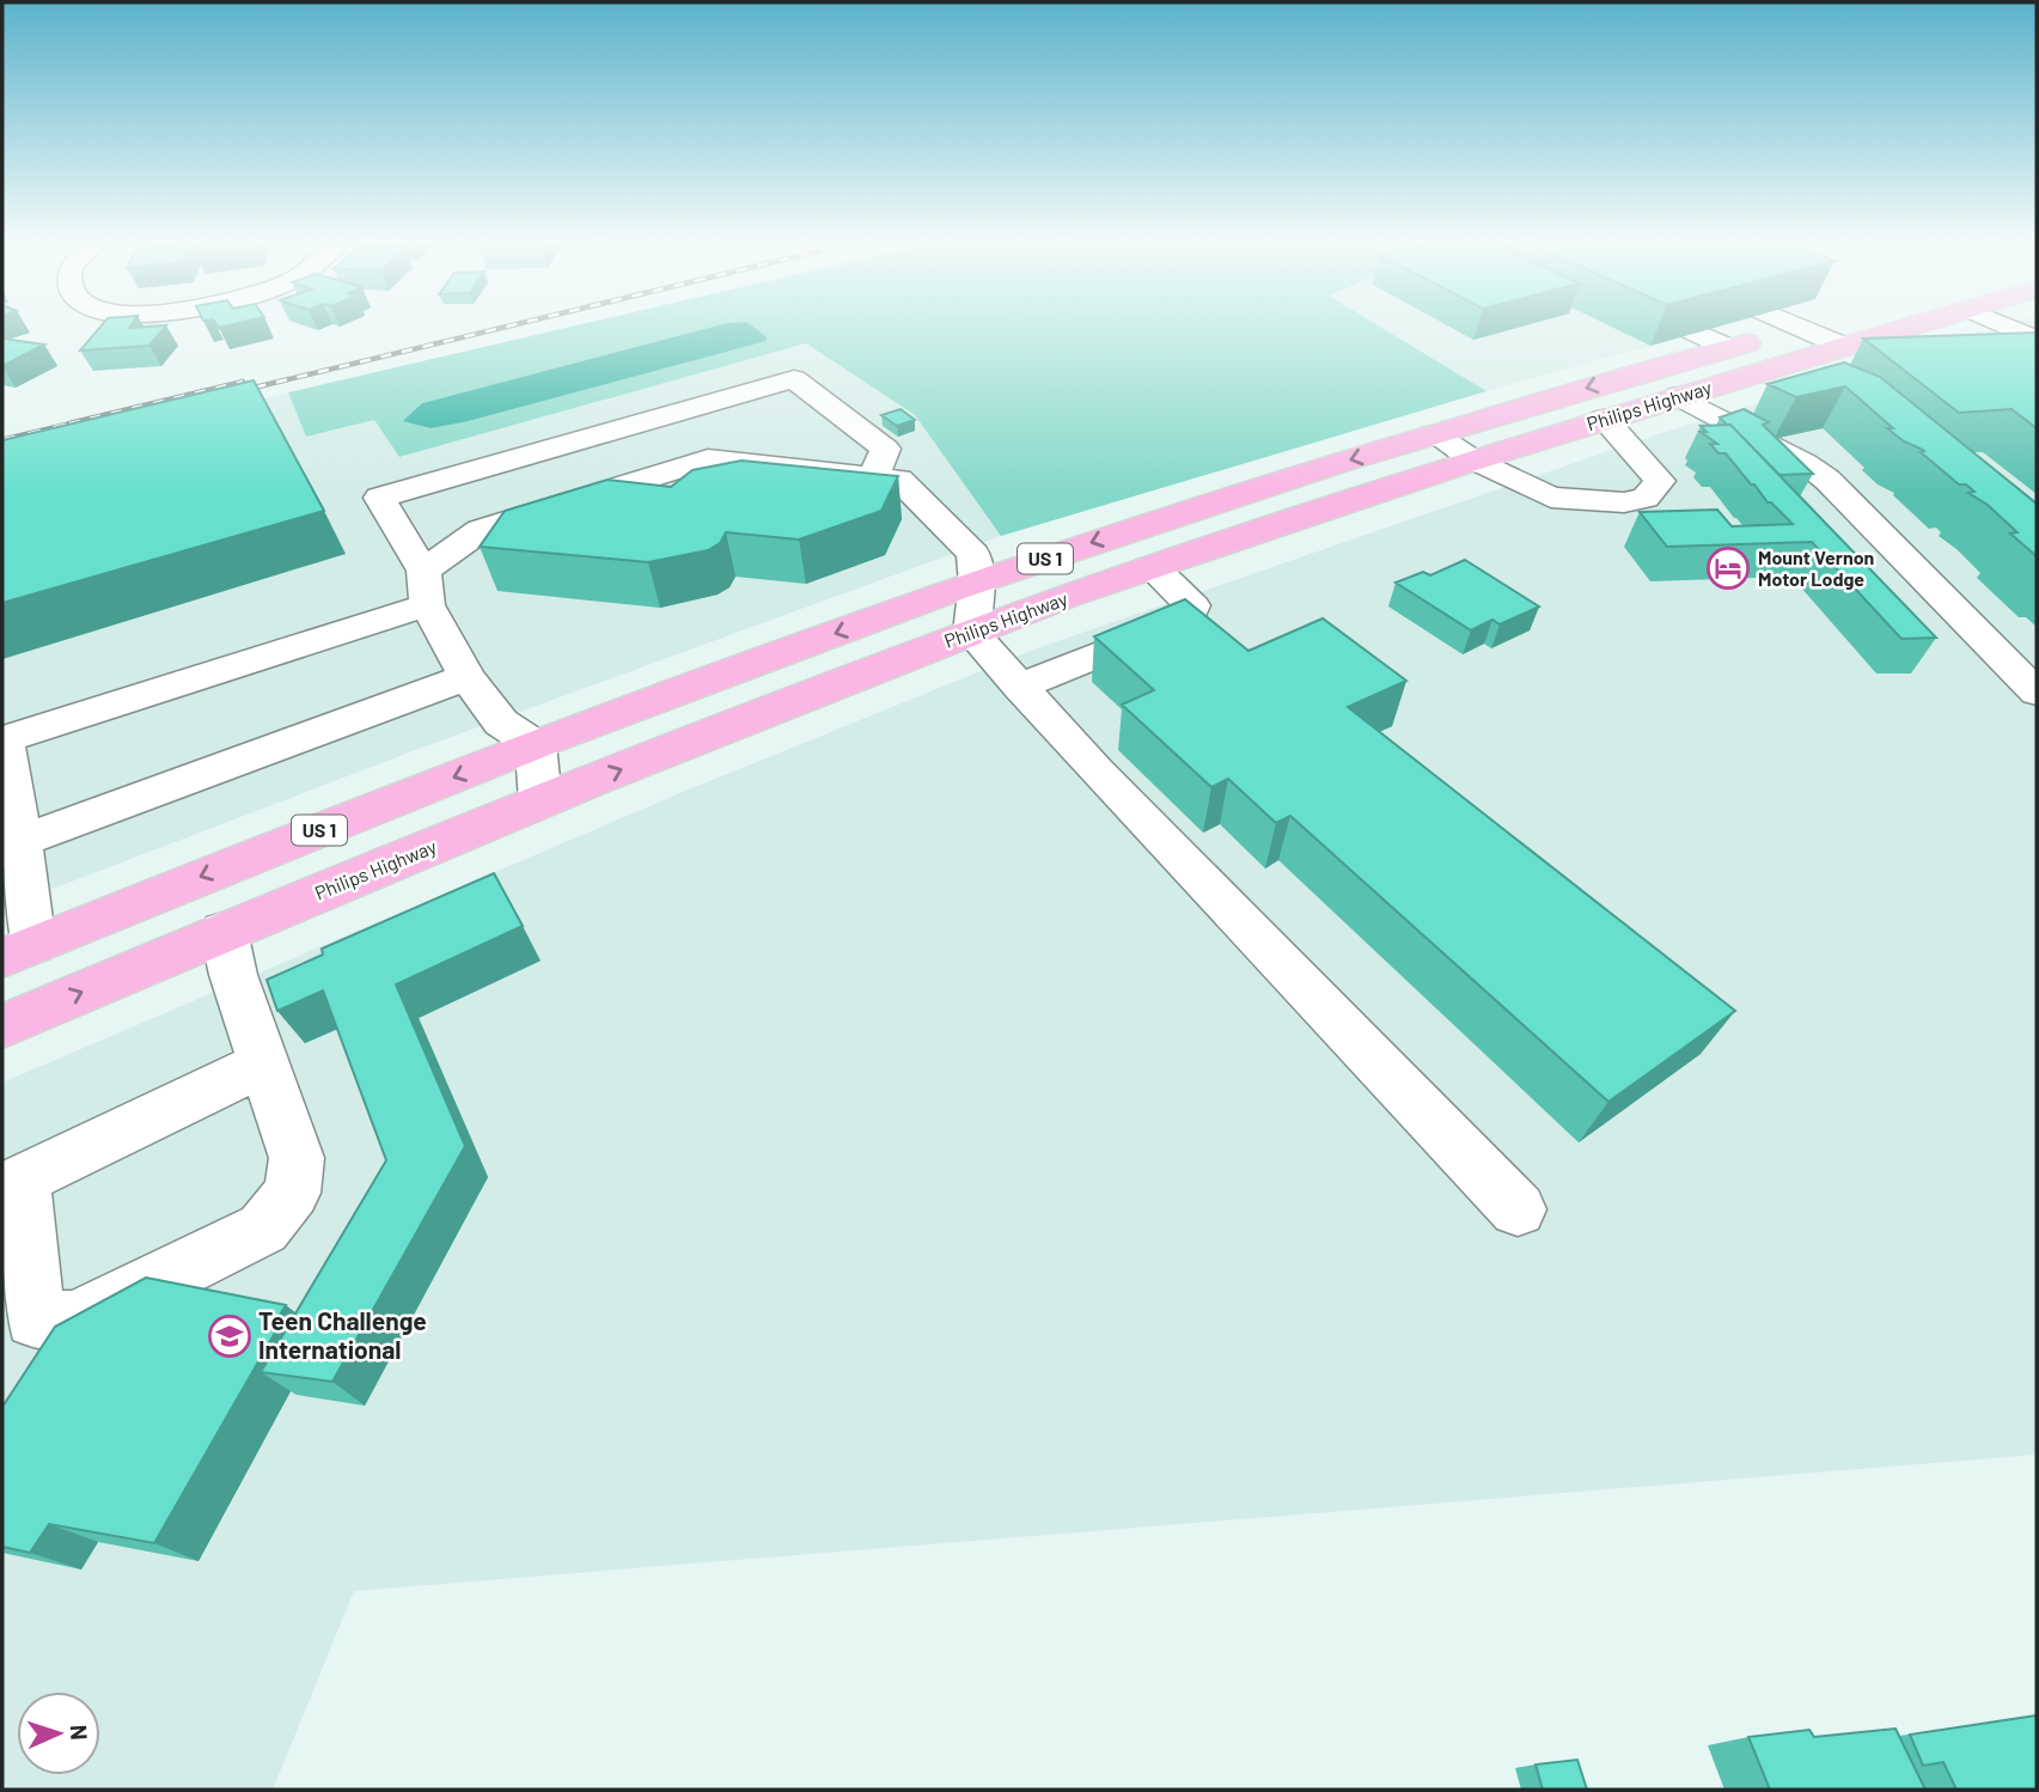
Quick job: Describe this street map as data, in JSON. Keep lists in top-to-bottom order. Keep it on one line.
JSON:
{"streets":{"main road":["Philips Highway","US 1"]},"places":{"hotel":["Mount Vernon Motor Lodge"],"school or university":["Teen Challenge International"]},"north":"right"}
